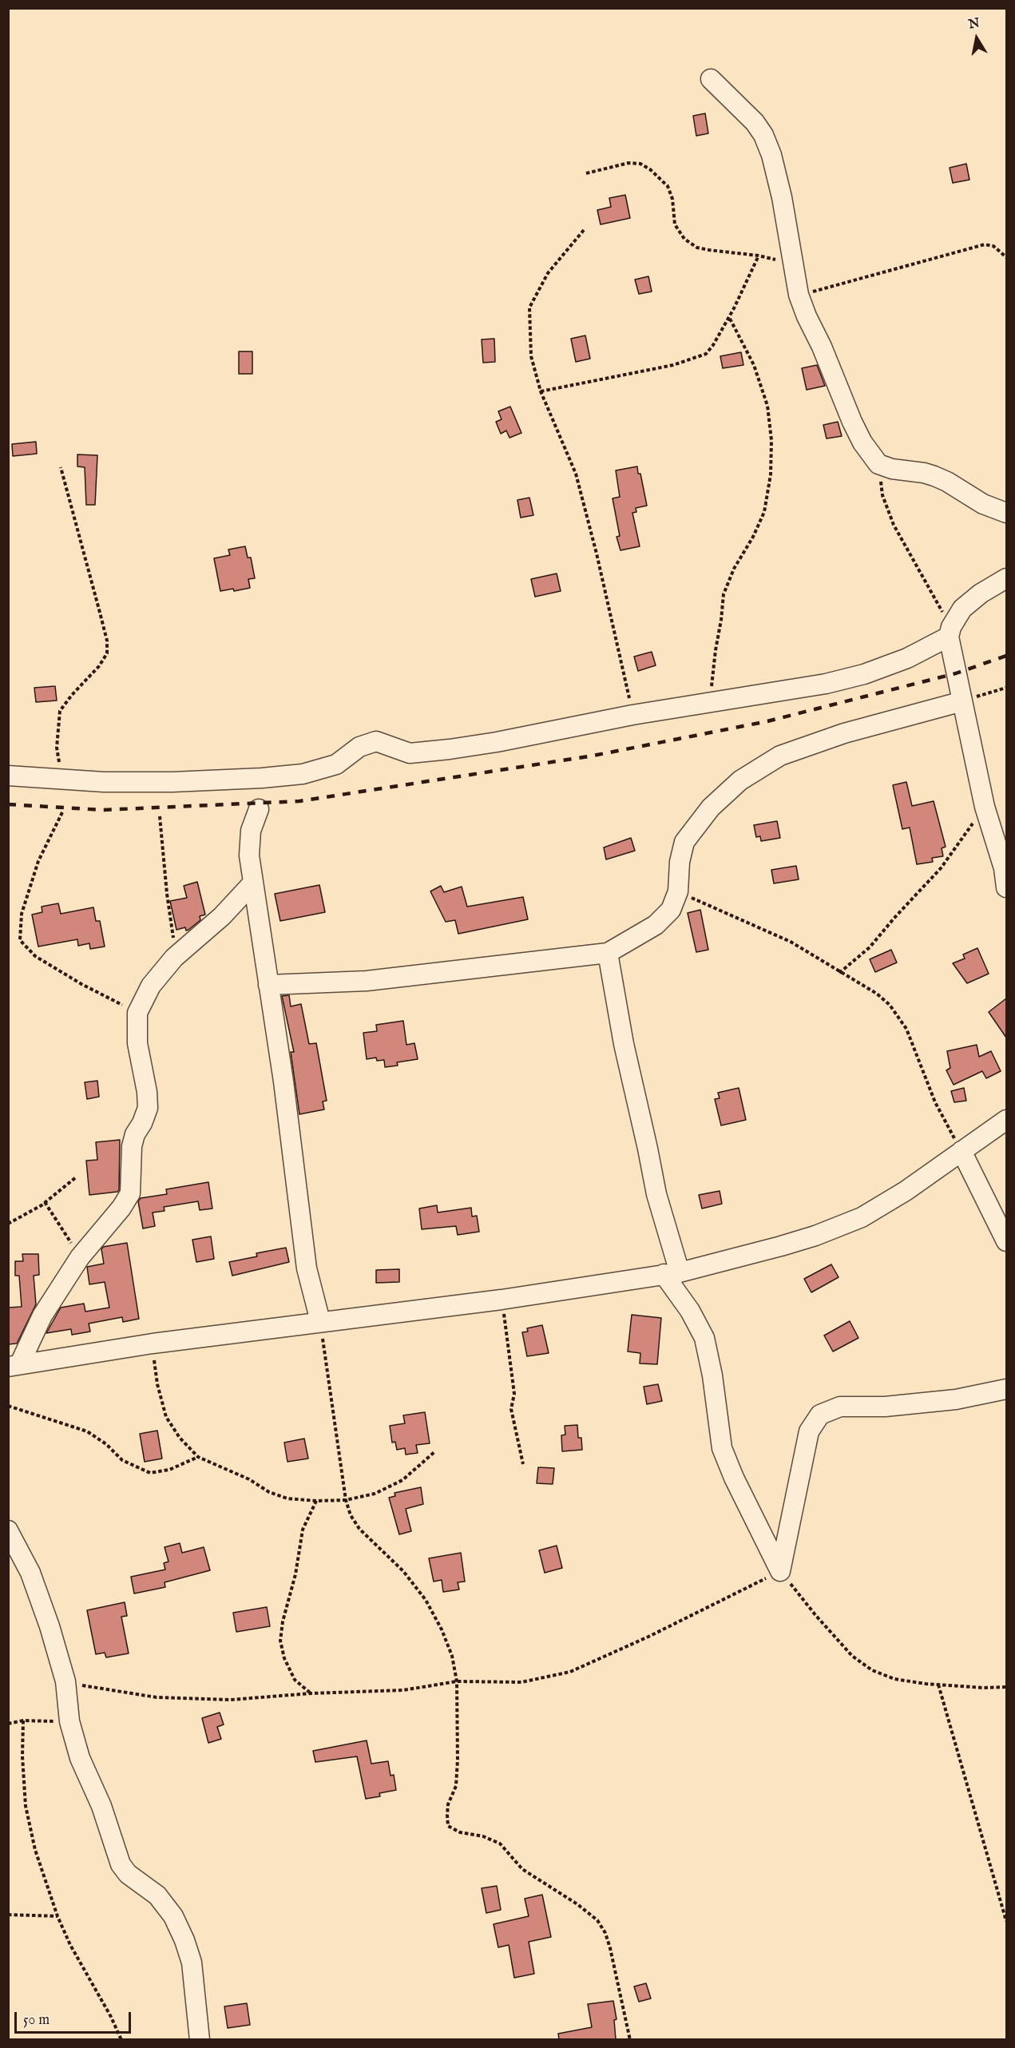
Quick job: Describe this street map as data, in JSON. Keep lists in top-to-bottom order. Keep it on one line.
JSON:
{"scale_bar":"50 m","north":"top"}
